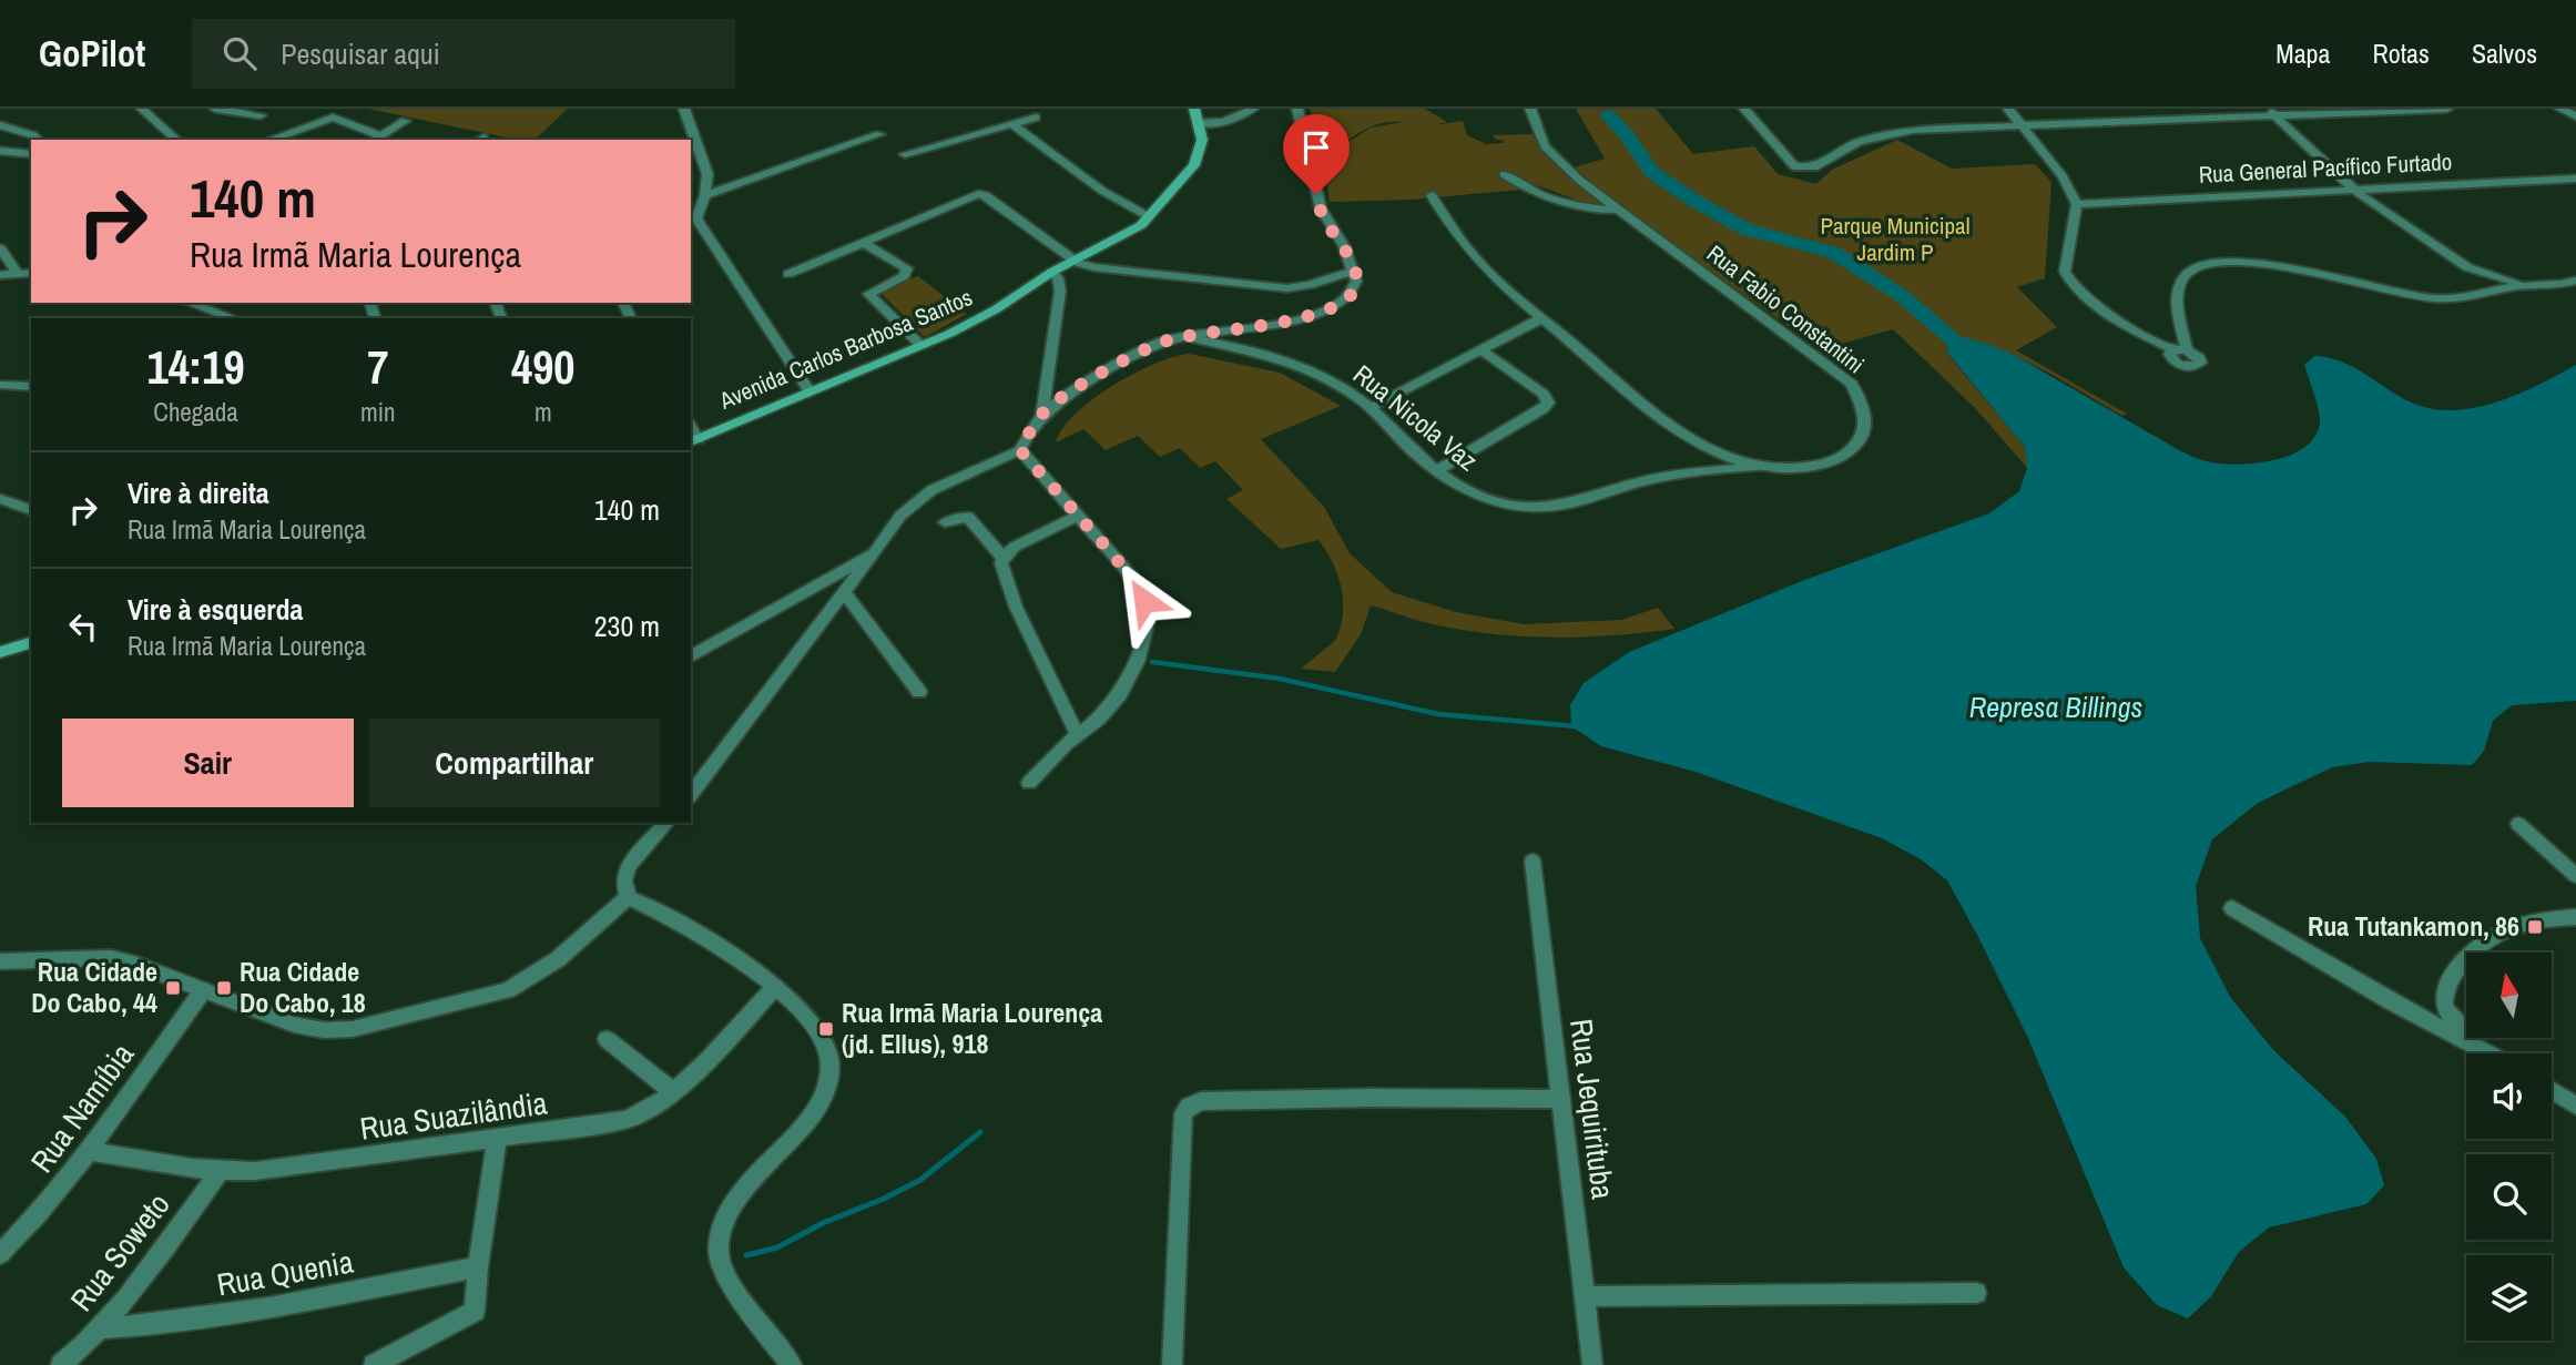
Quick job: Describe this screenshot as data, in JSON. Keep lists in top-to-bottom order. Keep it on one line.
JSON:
{"streets":{"main road":["Avenida Carlos Barbosa Santos"],"street":["Rua General Pacífico Furtado","Rua Fabio Constantini","Rua Nicola Vaz","Rua Namíbia","Rua Jequirituba","Rua Suazilândia","Rua Soweto","Rua Quenia"]},"crossings":[["Rua Fabio Constantini","Rua Nicola Vaz"],["Rua Namíbia","Rua Suazilândia"],["Rua Suazilândia","Rua Soweto"],["Rua Soweto","Rua Quenia"]],"water":["Represa Billings"],"parks":["Parque Municipal Jardim P"],"places":{"transit":["Rua Tutankamon, 86","Rua Cidade Do Cabo, 44","Rua Cidade Do Cabo, 18","Rua Irmã Maria Lourença (jd. Ellus), 918"]},"north":"top","page":{"header":"GoPilot","search":"Pesquisar aqui","nav":["Mapa","Rotas","Salvos"],"turn":["140 m","Rua Irmã Maria Lourença"],"eta":["14:19","Chegada","7","min","490","m"],"list":[{"name":"Vire à direita","note":"Rua Irmã Maria Lourença","value":"140 m"},{"name":"Vire à esquerda","note":"Rua Irmã Maria Lourença","value":"230 m"}],"buttons":["Sair","Compartilhar"]}}
